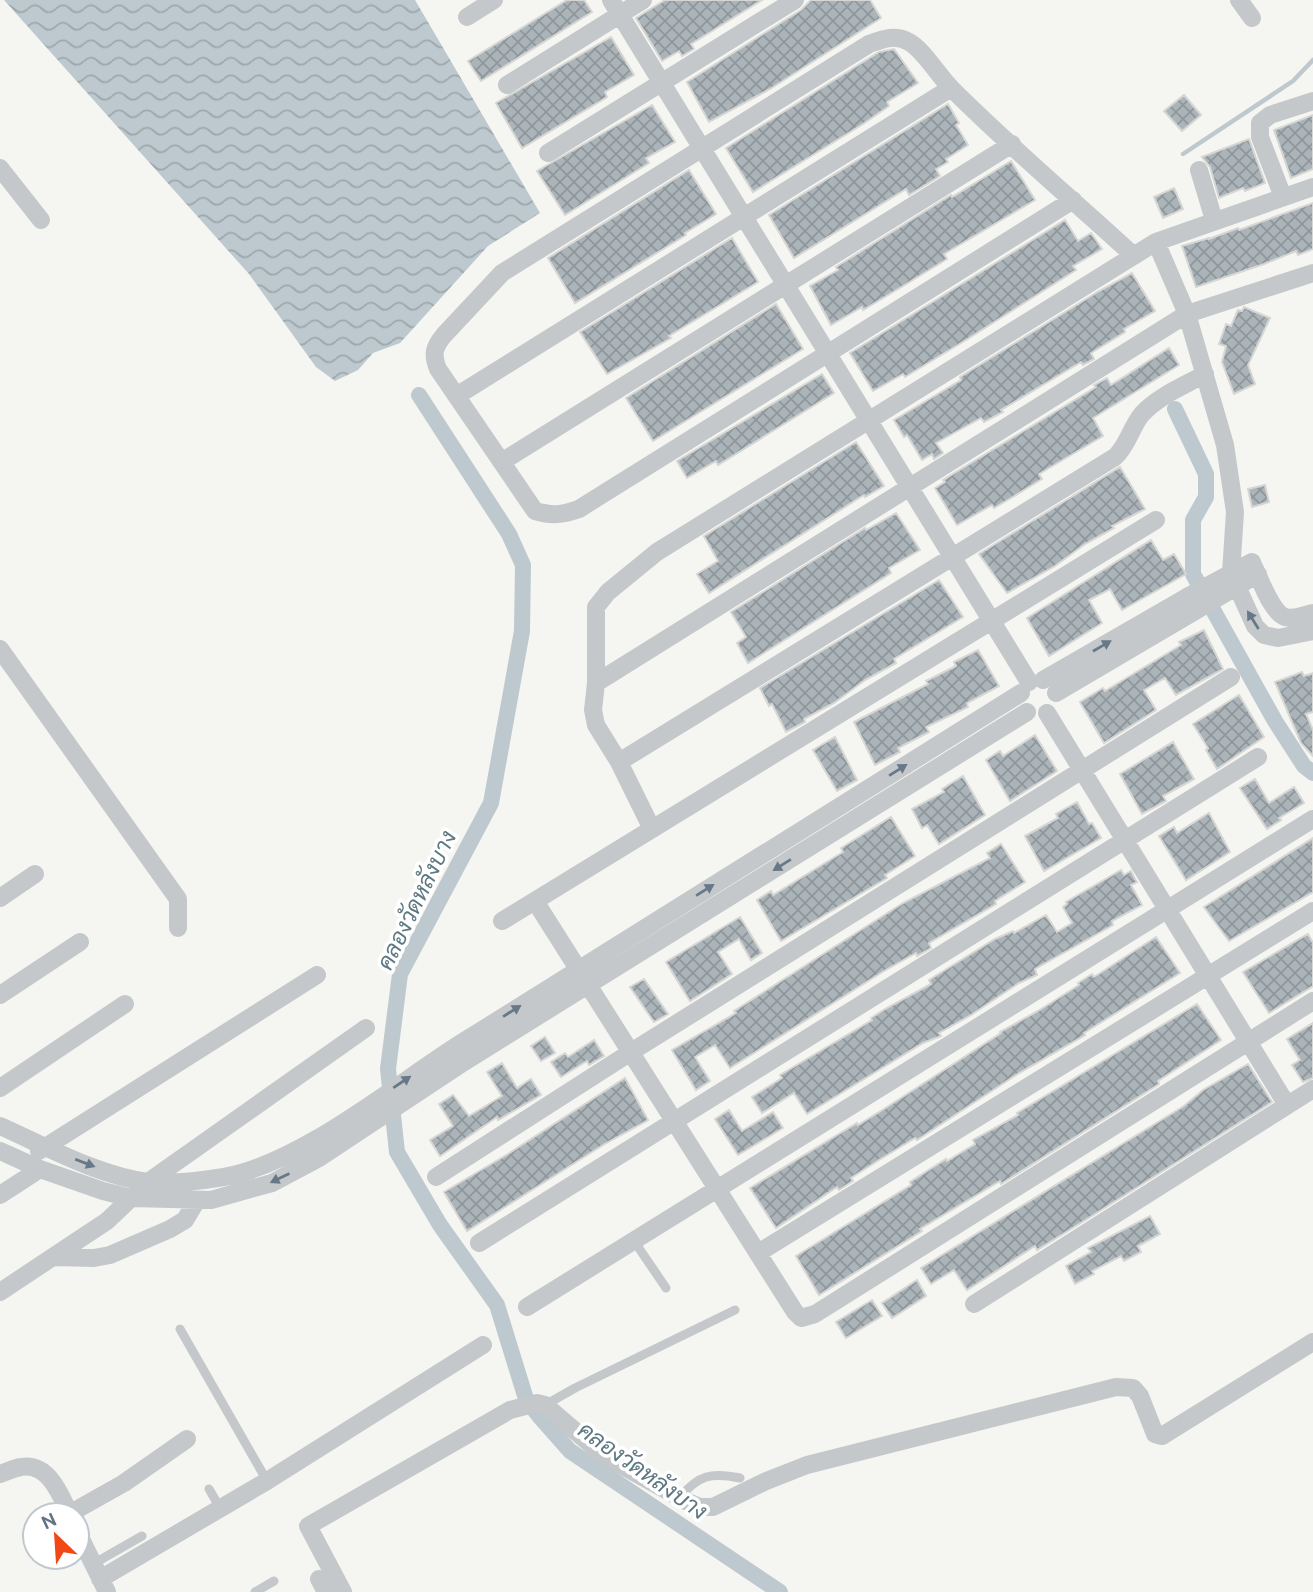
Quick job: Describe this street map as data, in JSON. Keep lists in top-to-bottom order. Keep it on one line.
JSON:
{"water":["คลองวัดหลังบาง"],"north":"top left"}
